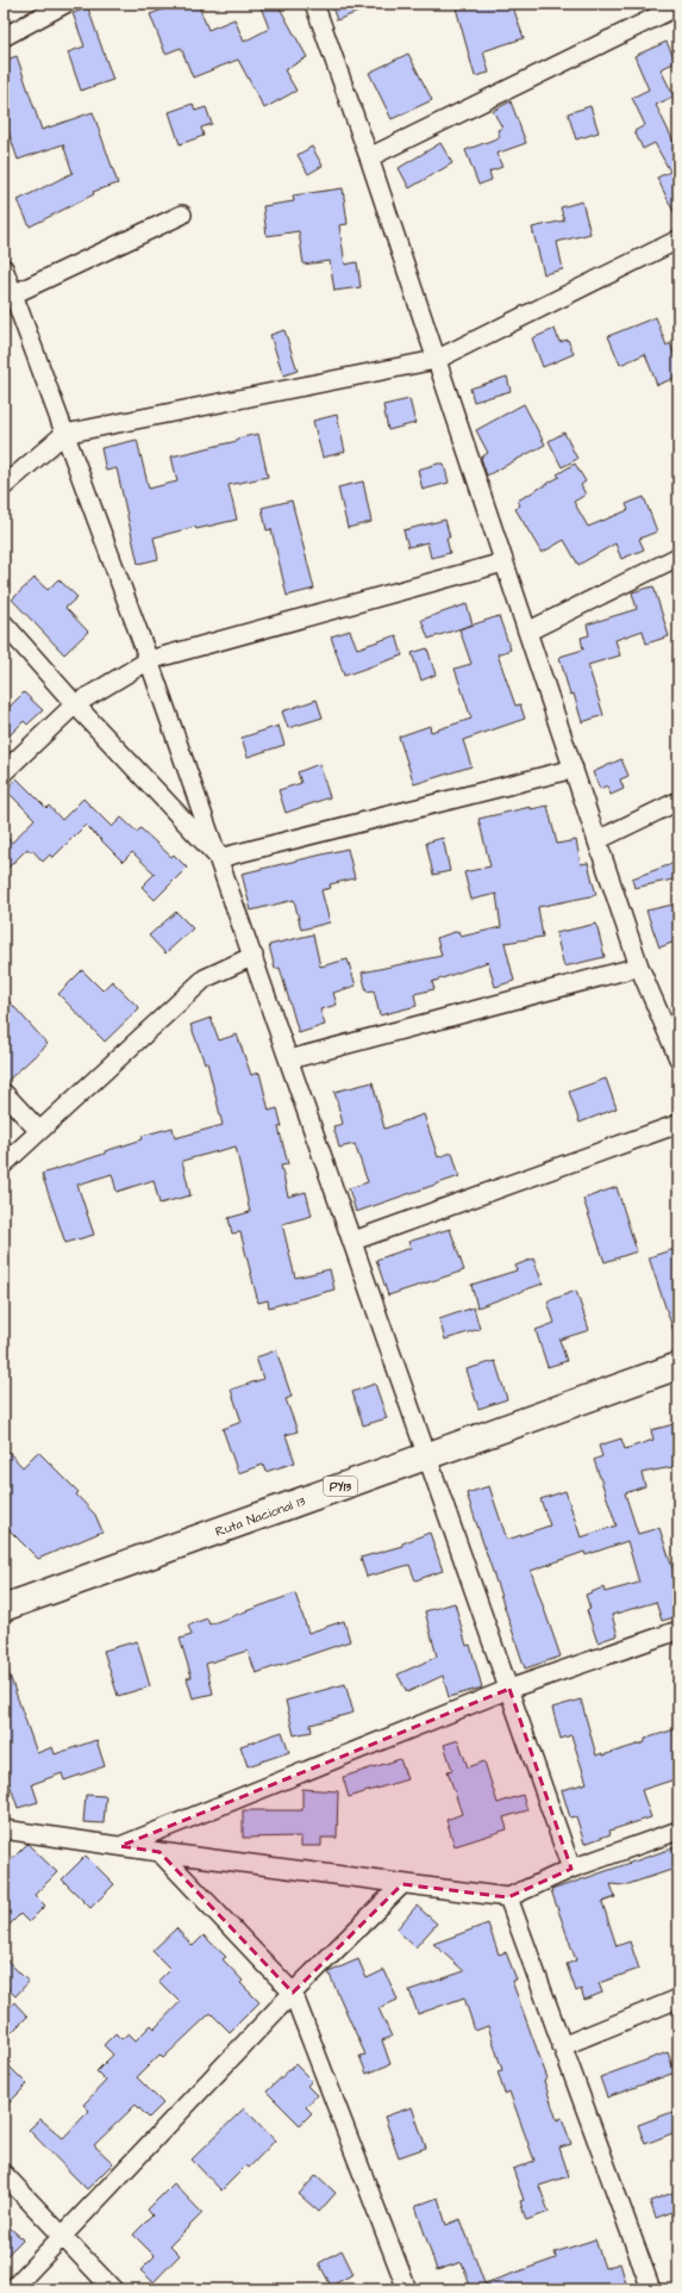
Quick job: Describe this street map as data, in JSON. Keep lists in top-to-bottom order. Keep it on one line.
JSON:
{"streets":{"highway":["PY13","Ruta Nacional 13"]}}
